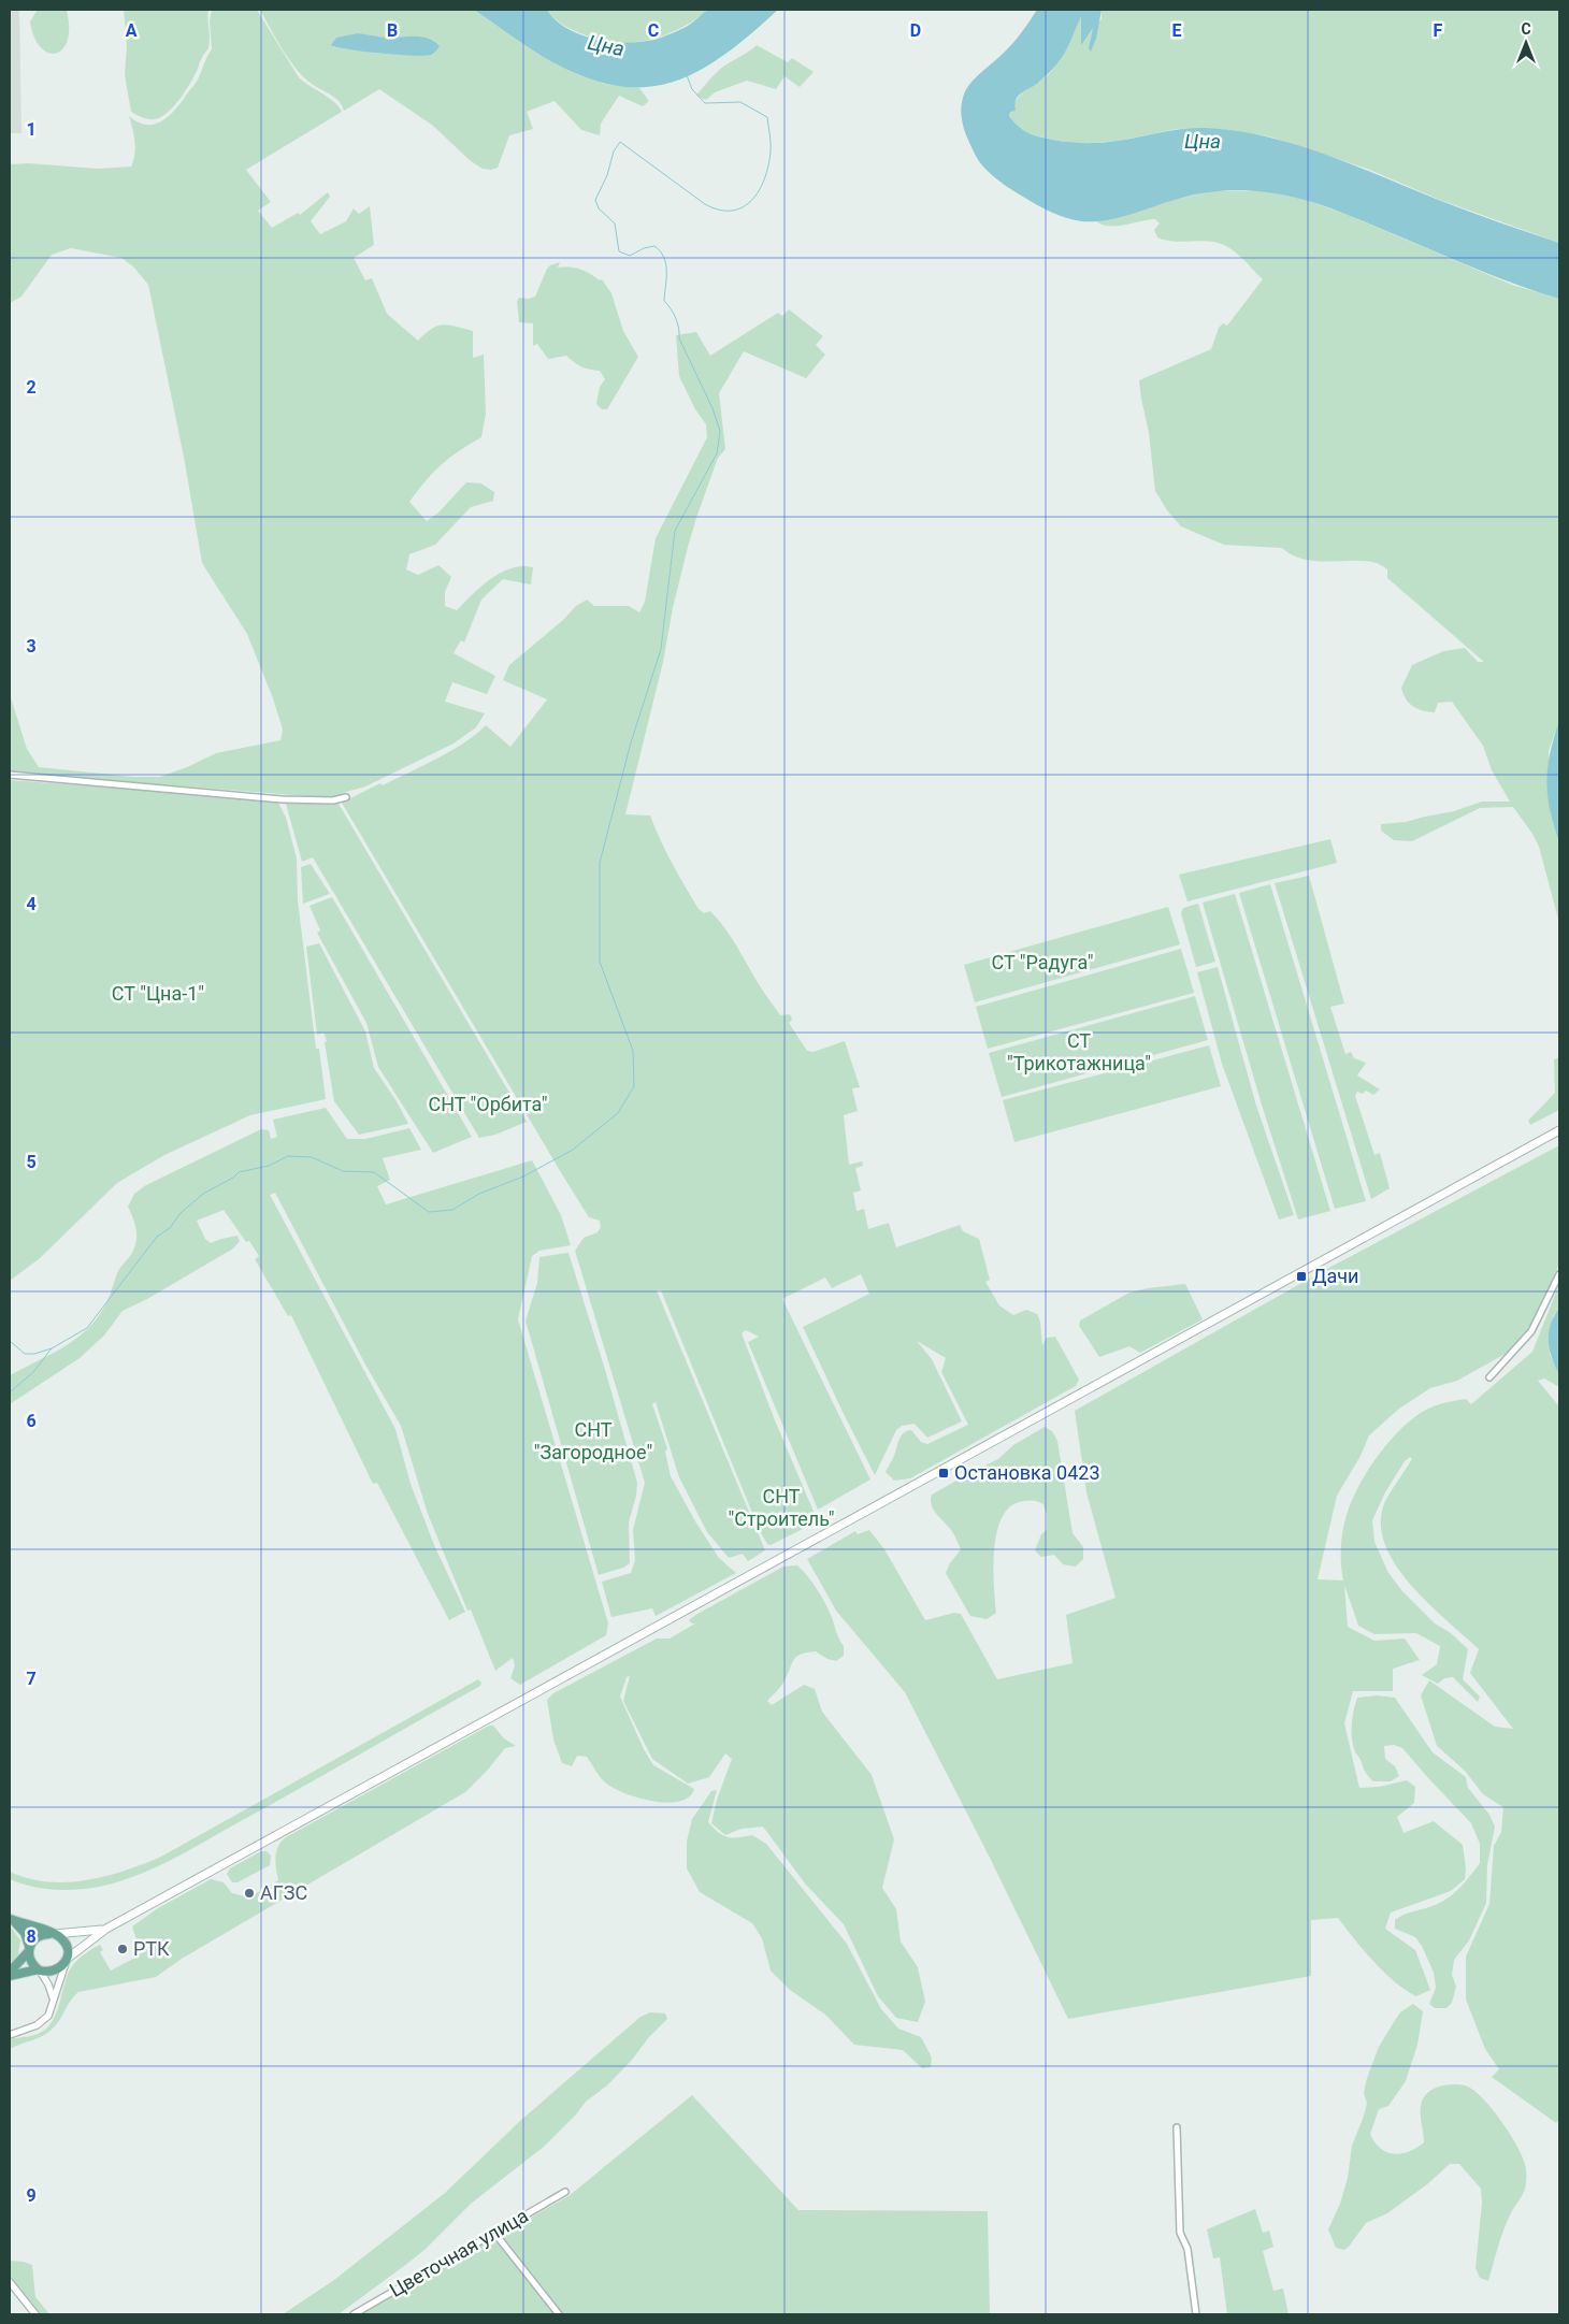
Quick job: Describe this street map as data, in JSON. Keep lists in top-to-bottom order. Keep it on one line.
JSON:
{"streets":{"street":["Цветочная улица"]},"water":["Цна"],"parks":["СТ \"Радуга\"","СТ \"Цна-1\"","СТ \"Трикотажница\"","CНТ \"Орбита\"","СНТ \"Загородное\"","CНТ \"Строитель\""],"places":{"transit":["Дачи","Остановка 0423"],"other":["АГЗС","РТК"]},"north":"top","grid":{"columns":["A","B","C","D","E","F"],"rows":["1","2","3","4","5","6","7","8","9"]}}
